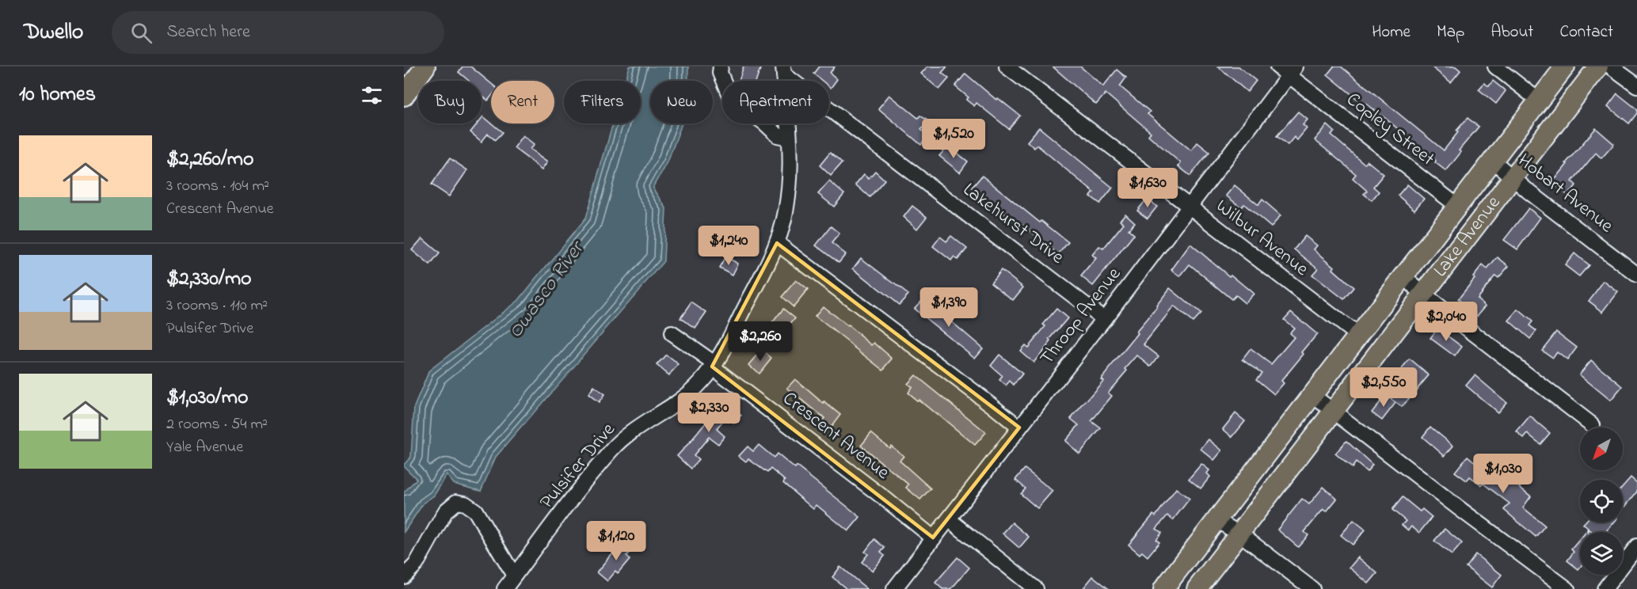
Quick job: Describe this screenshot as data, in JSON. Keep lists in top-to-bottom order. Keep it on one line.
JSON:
{"streets":{"main road":["Lake Avenue"],"street":["Copley Street","Hobart Avenue","Lakehurst Drive","Wilbur Avenue","Throop Avenue","Crescent Avenue","Pulsifer Drive"]},"crossings":[["Copley Street","Lake Avenue"],["Copley Street","Throop Avenue"],["Hobart Avenue","Lake Avenue"],["Lakehurst Drive","Throop Avenue"],["Lakehurst Drive","Pulsifer Drive"],["Lake Avenue","Wilbur Avenue"],["Wilbur Avenue","Throop Avenue"],["Throop Avenue","Crescent Avenue"],["Crescent Avenue","Pulsifer Drive"]],"water":["Owasco River"],"north":"bottom left","page":{"header":"Dwello","search":"Search here","nav":["Home","Map","About","Contact"],"heading":"10 homes","chip":["Buy","Rent","Filters","New","Apartment"],"price":["$1,520","$1,630","$1,240","$1,390","$2,040","$2,260","$2,550","$2,330","$1,030","$1,120"],"list":[{"name":"$2,260/mo","note":"3 rooms · 104 m² · Crescent Avenue"},{"name":"$2,330/mo","note":"3 rooms · 110 m² · Pulsifer Drive"},{"name":"$1,030/mo","note":"2 rooms · 54 m² · Yale Avenue"}]}}
